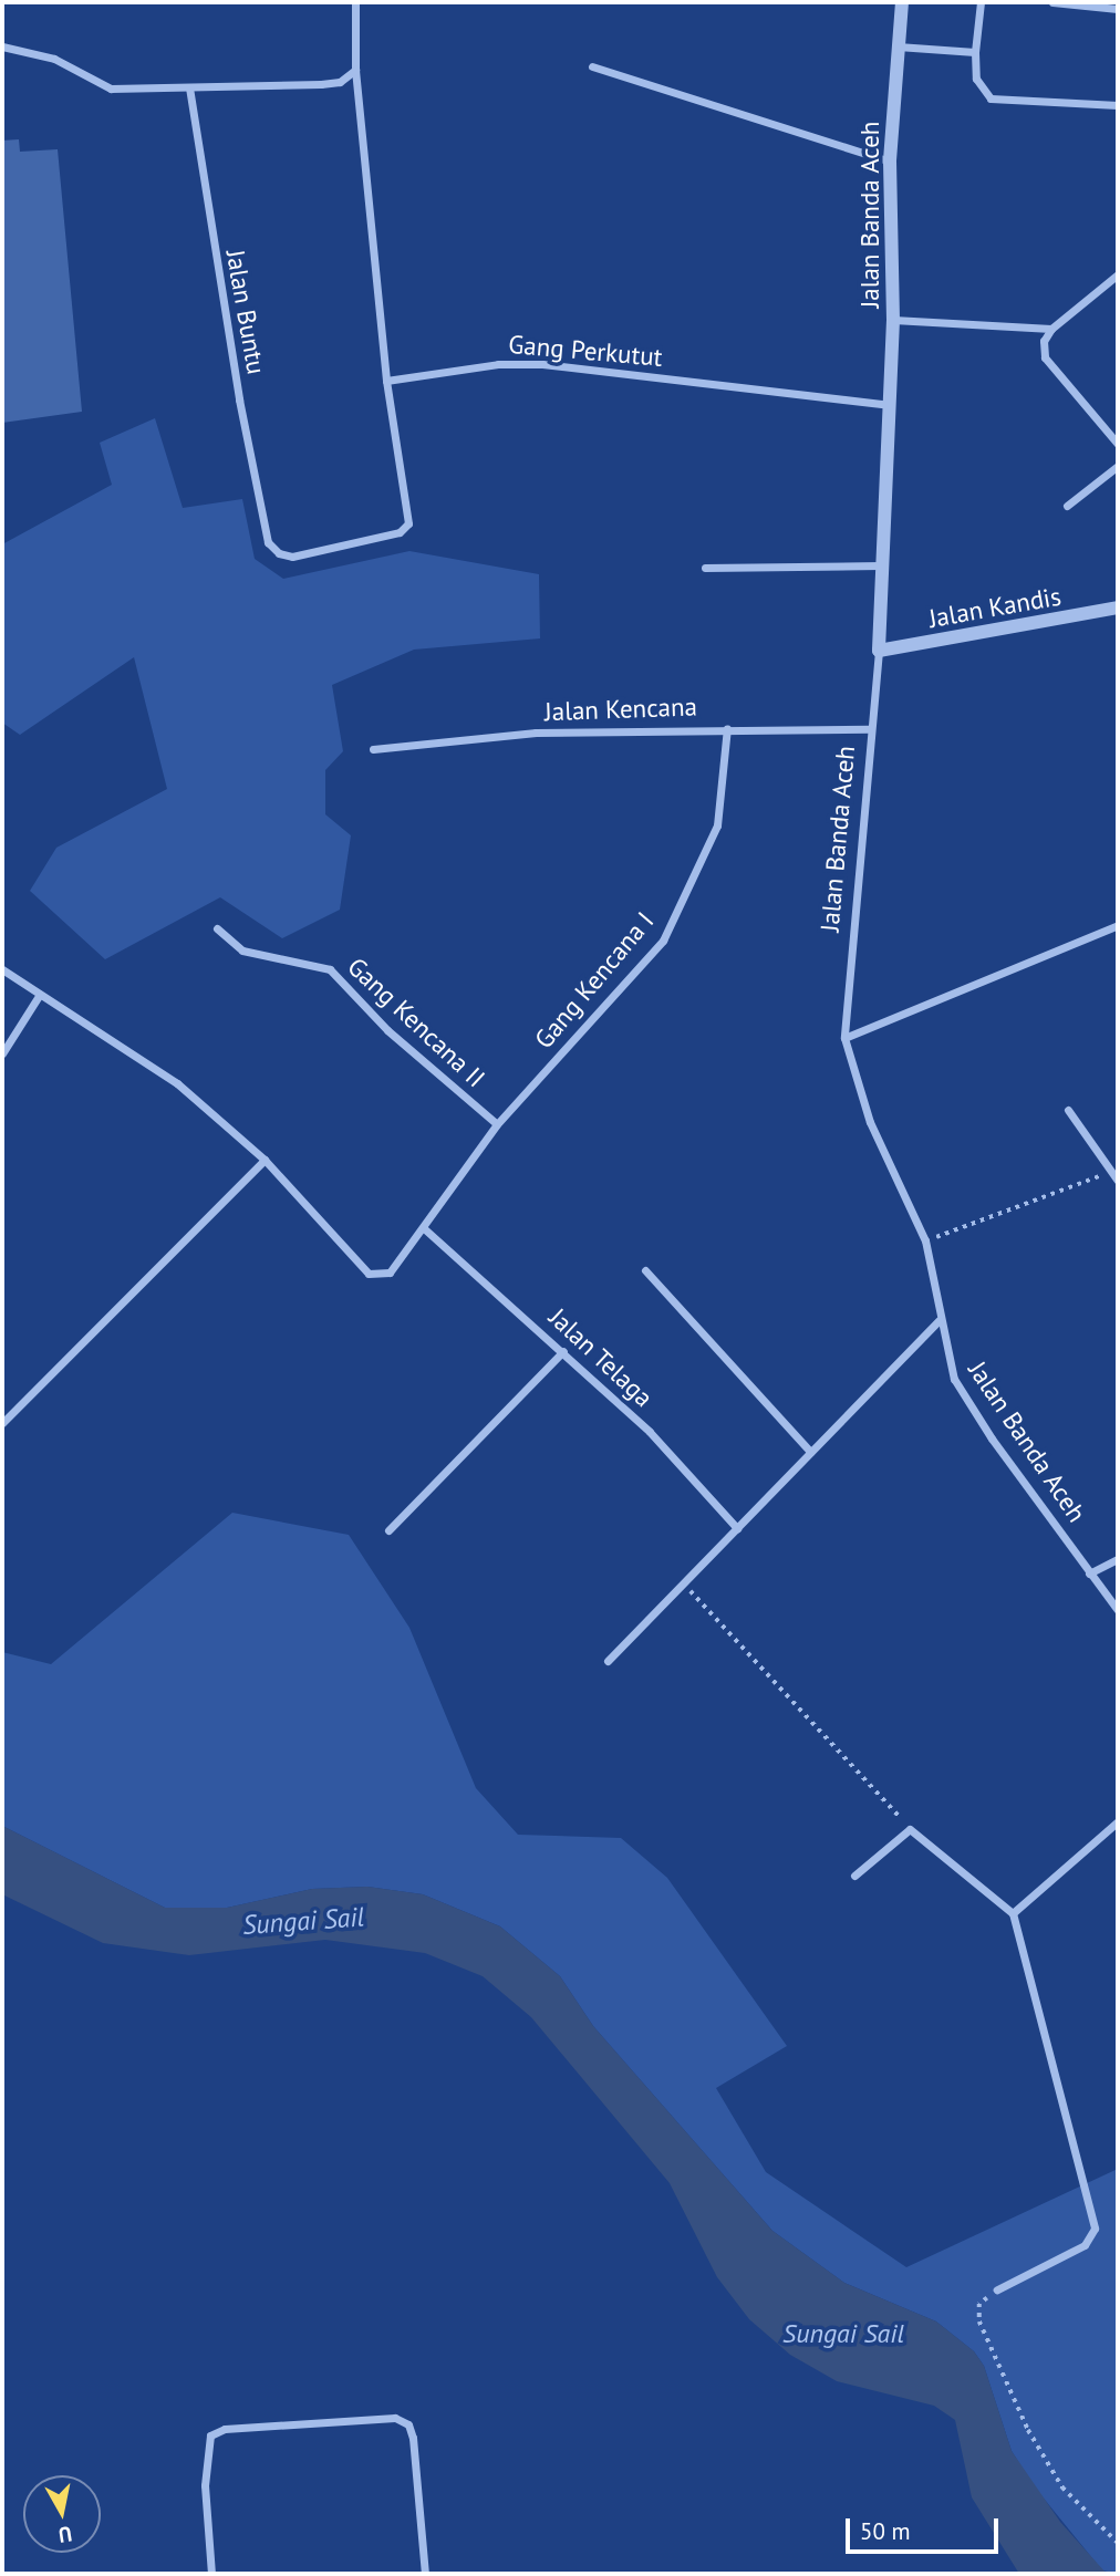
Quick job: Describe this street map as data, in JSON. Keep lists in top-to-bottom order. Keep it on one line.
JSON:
{"streets":{"street":["Jalan Banda Aceh","Jalan Buntu","Gang Perkutut","Jalan Kandis","Jalan Kencana","Gang Kencana I","Gang Kencana II","Jalan Telaga"]},"crossings":[["Jalan Banda Aceh","Gang Perkutut"],["Jalan Banda Aceh","Jalan Kandis"],["Jalan Banda Aceh","Jalan Kencana"],["Jalan Buntu","Gang Perkutut"],["Jalan Kencana","Gang Kencana I"],["Gang Kencana I","Gang Kencana II"],["Gang Kencana I","Jalan Telaga"]],"water":["Sungai Sail"],"scale_bar":"50 m","north":"bottom"}
